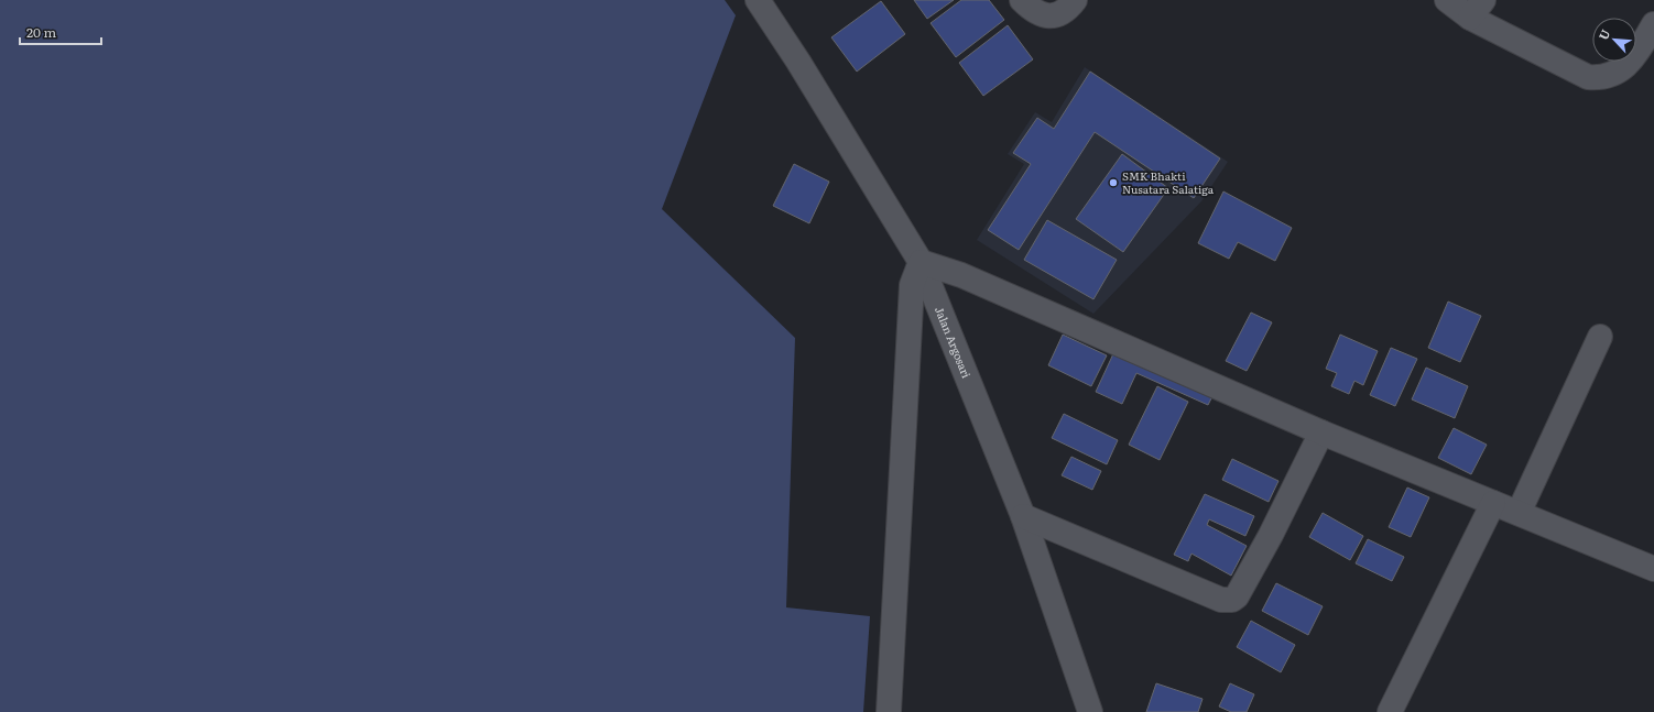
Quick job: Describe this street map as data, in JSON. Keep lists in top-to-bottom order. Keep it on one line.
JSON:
{"streets":{"street":["Jalan Argosari"]},"places":["SMK Bhakti Nusatara Salatiga"],"scale_bar":"20 m","north":"top left"}
